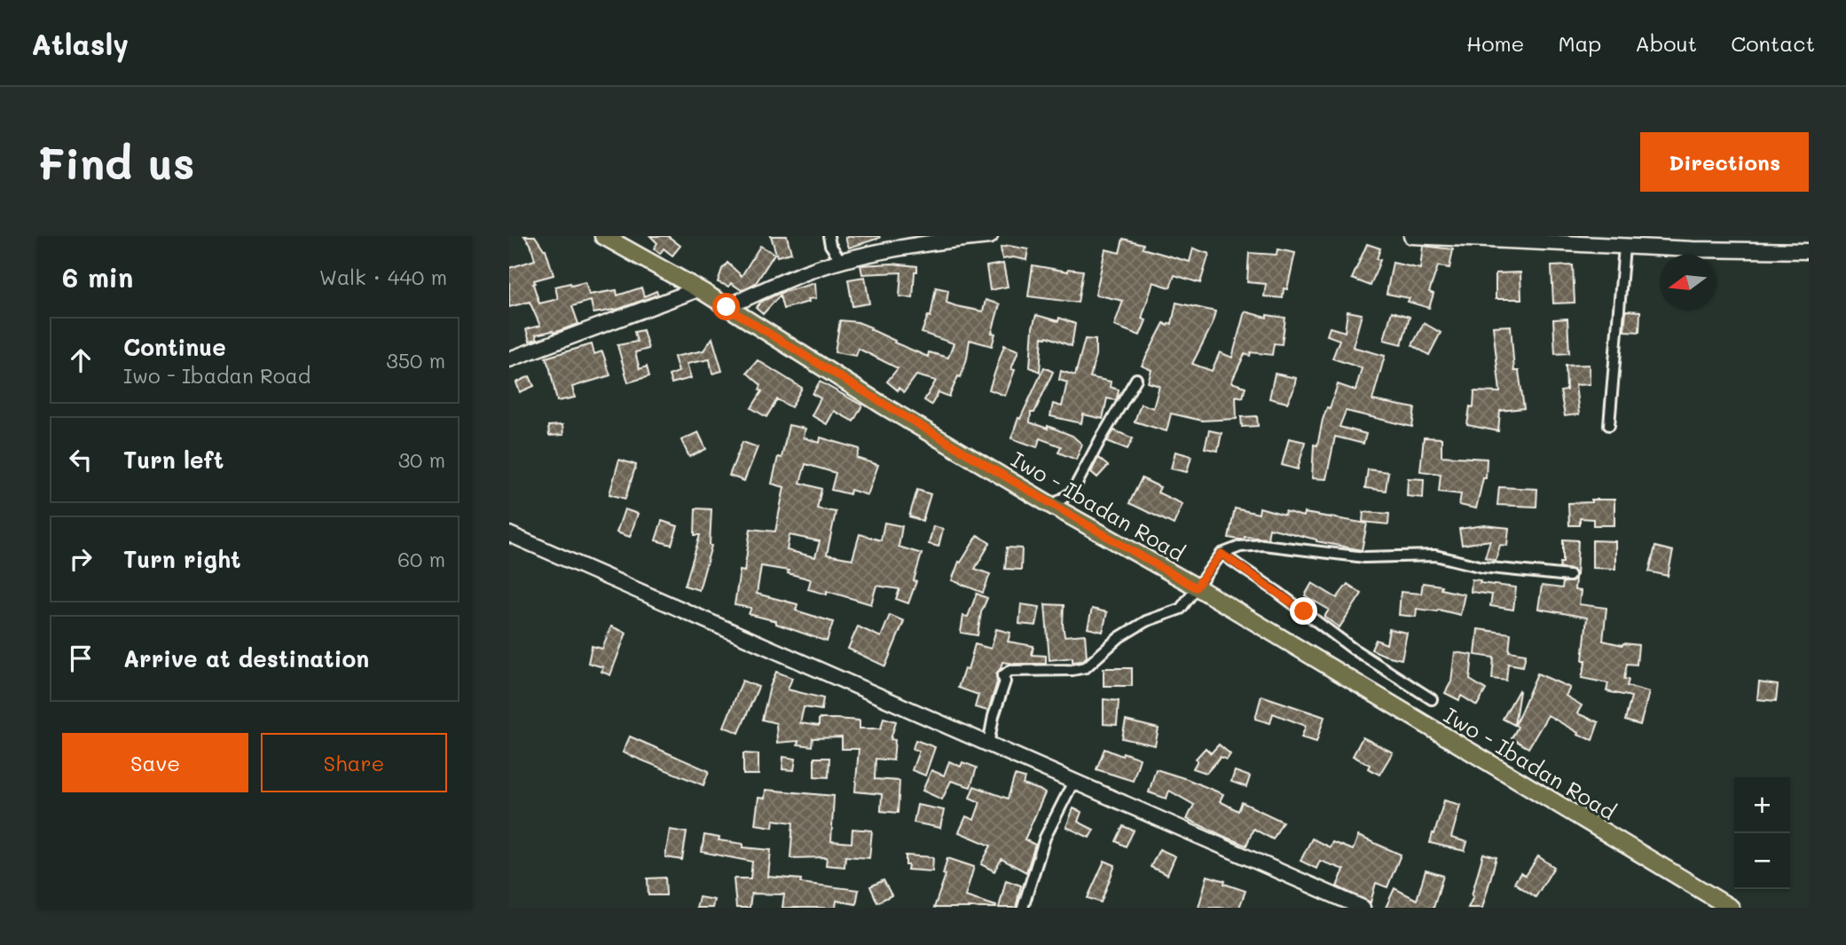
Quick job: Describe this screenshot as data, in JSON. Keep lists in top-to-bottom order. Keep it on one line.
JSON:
{"streets":{"main road":["Iwo - Ibadan Road"]},"north":"left","page":{"header":"Atlasly","nav":["Home","Map","About","Contact"],"buttons":["Directions",["Save","Share"]],"title":"Find us","heading":["6 min","Walk · 440 m"],"list":[["Continue","Iwo - Ibadan Road","350 m"],["Turn left","30 m"],["Turn right","60 m"],"Arrive at destination"],"map_buttons":["+","−"]}}
